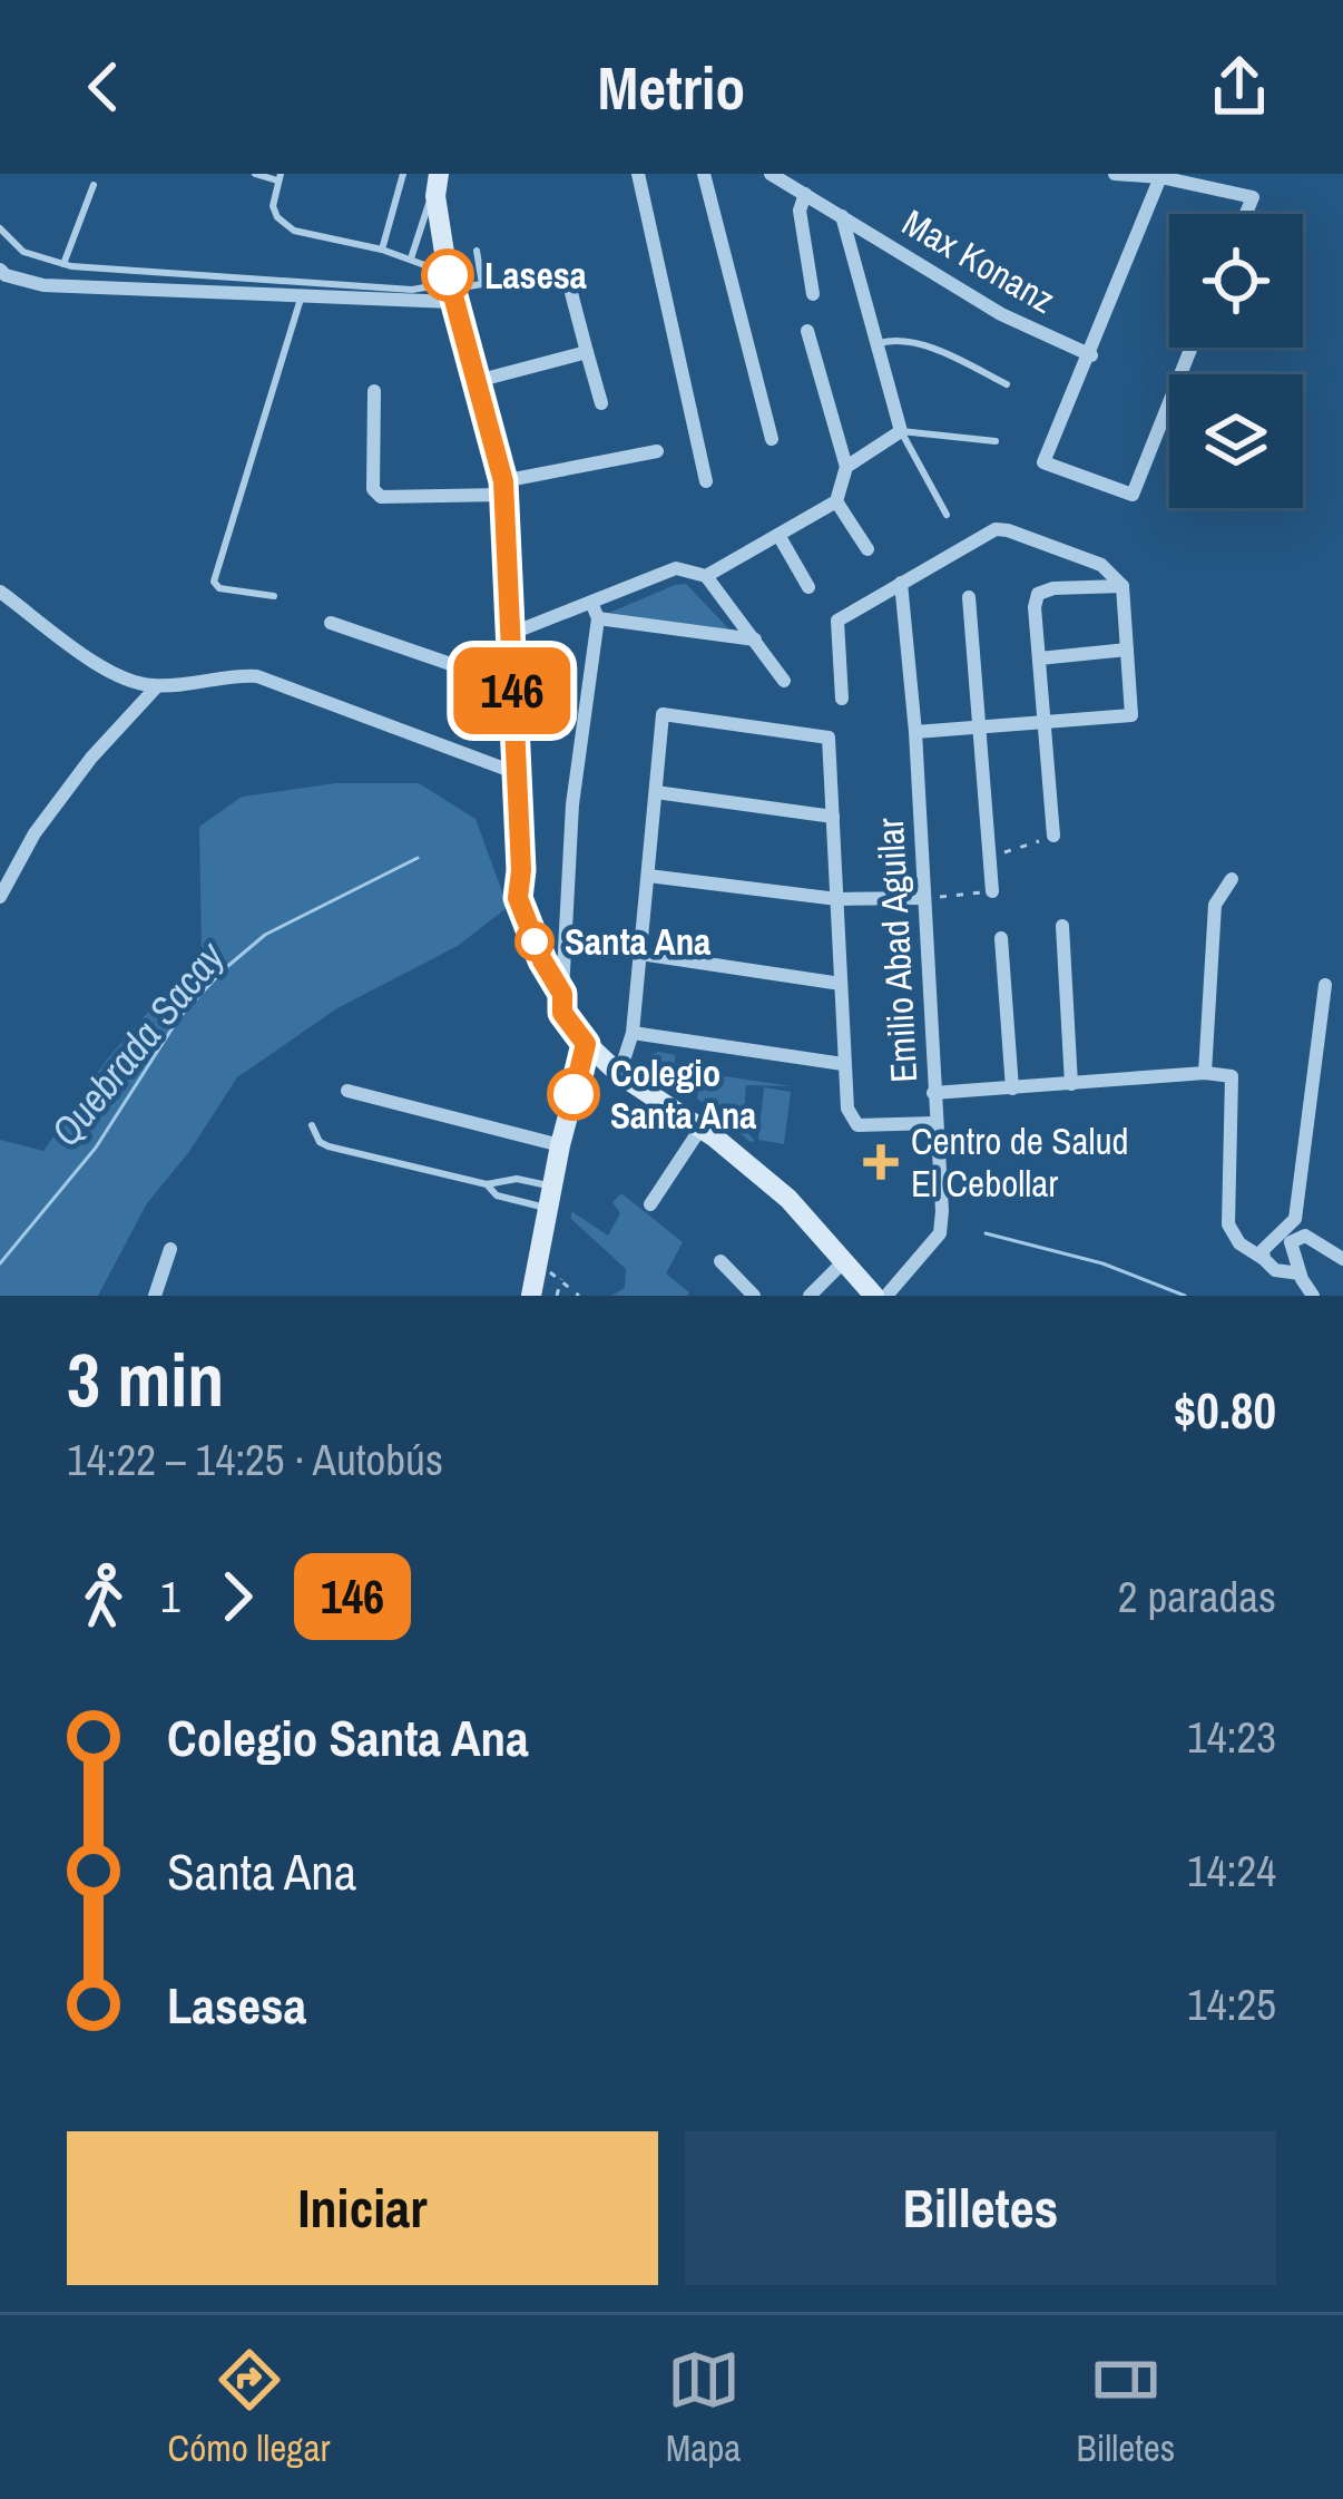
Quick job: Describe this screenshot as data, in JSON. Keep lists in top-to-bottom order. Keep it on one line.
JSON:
{"streets":{"street":["Max Konanz","Emilio Abad Aguilar"]},"water":["Quebrada Sacay"],"places":{"other":["Lasesa","Santa Ana","Colegio Santa Ana"],"health":["Centro de Salud El Cebollar"]},"lines":["bus line 146"],"page":{"header":"Metrio","on_map":"146","heading":["3 min","14:22 – 14:25 · Autobús","$0.80"],"legs":["1","146","2 paradas"],"list":[{"name":"Colegio Santa Ana","value":"14:23"},{"name":"Santa Ana","value":"14:24"},{"name":"Lasesa","value":"14:25"}],"buttons":["Iniciar","Billetes"],"tabs":["Cómo llegar","Mapa","Billetes"]}}
